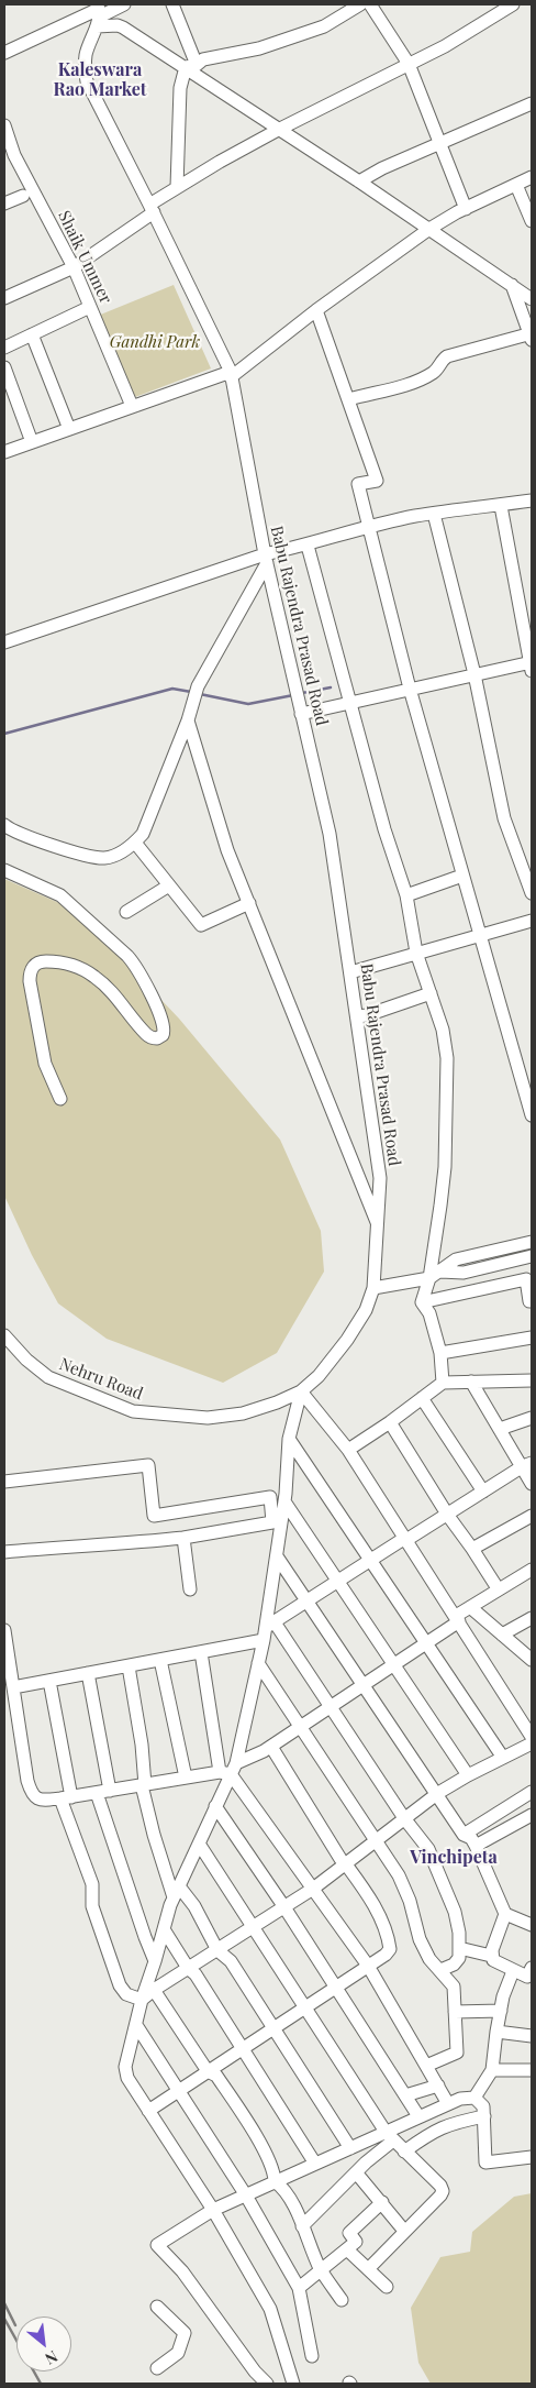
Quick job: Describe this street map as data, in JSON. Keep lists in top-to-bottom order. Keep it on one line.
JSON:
{"streets":{"street":["Shaik Ummer","Babu Rajendra Prasad Road","Nehru Road"]},"crossings":[["Babu Rajendra Prasad Road","Nehru Road"]],"districts":["Kaleswara Rao Market","Vinchipeta"],"parks":["Gandhi Park"],"north":"bottom right"}
